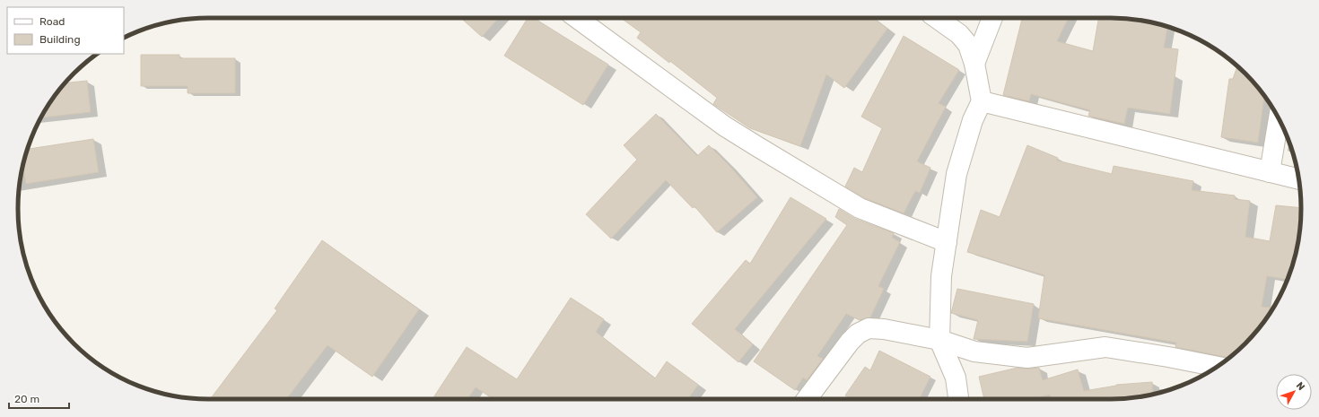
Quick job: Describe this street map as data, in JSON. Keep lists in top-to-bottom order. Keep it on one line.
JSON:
{"legend":["Road","Building"],"scale_bar":"20 m","north":"top right"}
